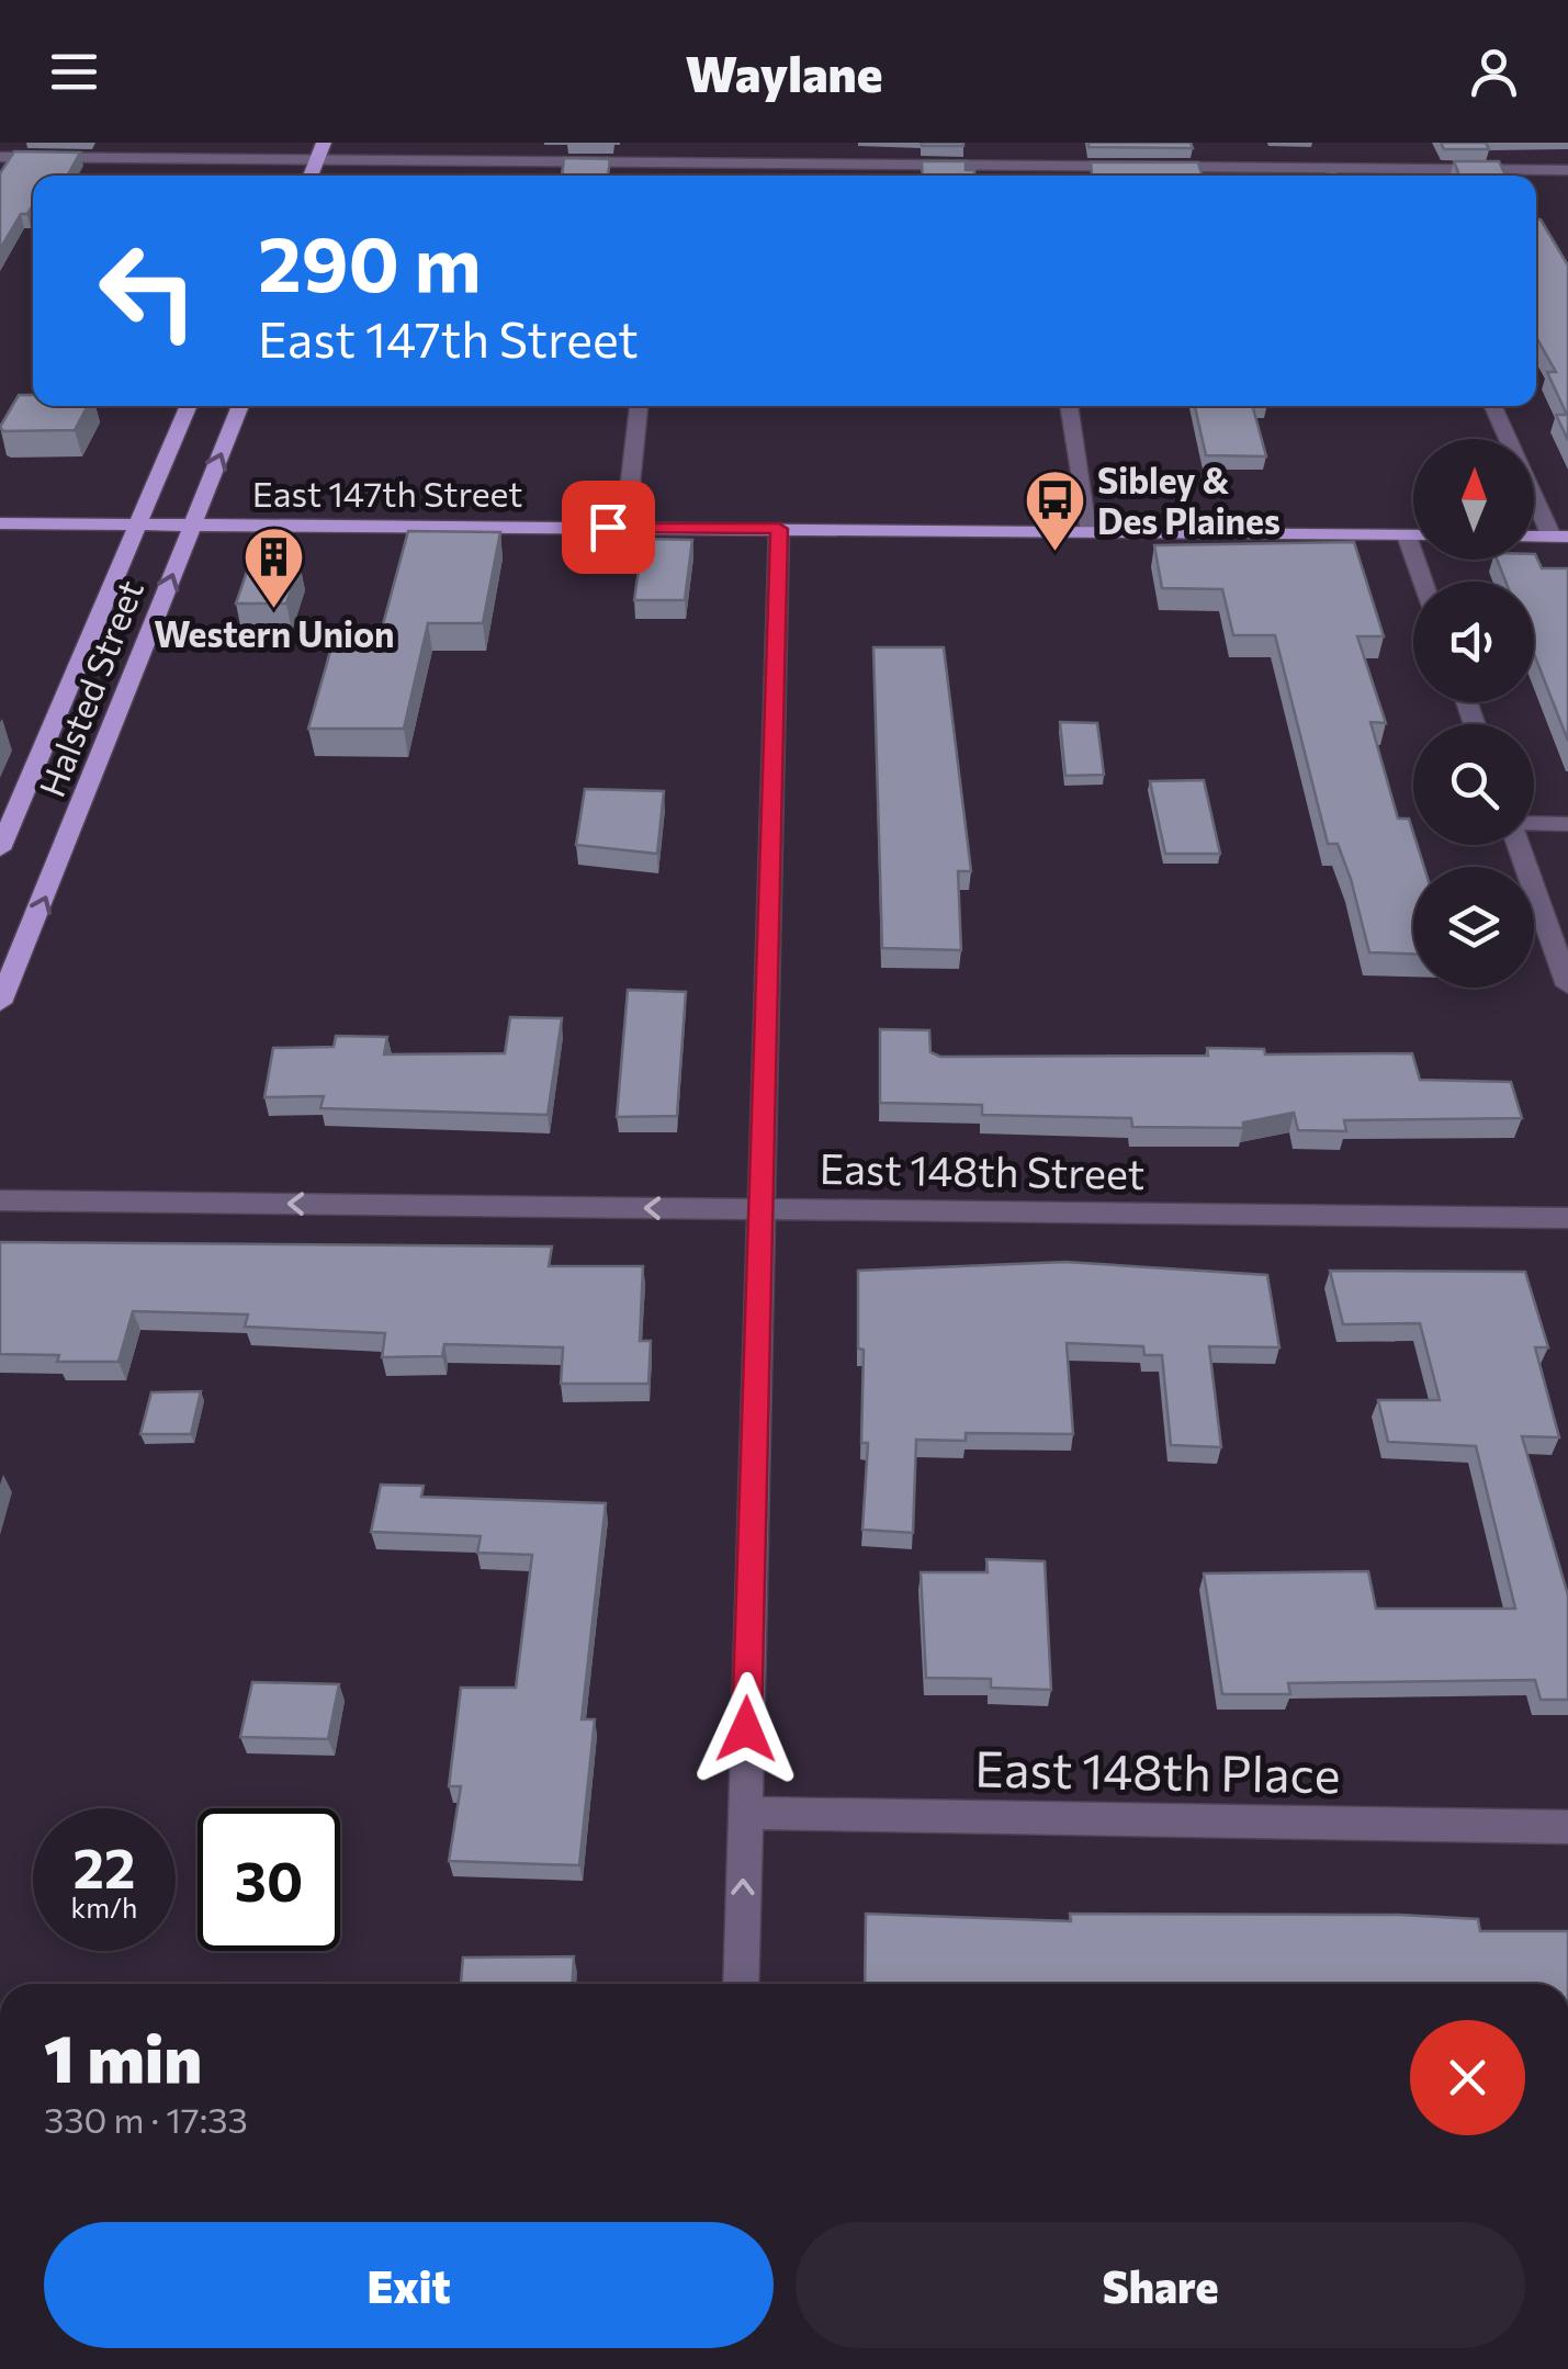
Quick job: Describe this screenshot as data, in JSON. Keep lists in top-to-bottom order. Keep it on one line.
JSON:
{"streets":{"main road":["East 147th Street","Halsted Street"],"street":["East 148th Street","East 148th Place"]},"crossings":[["East 147th Street","Halsted Street"]],"one_way":["East 148th Street"],"places":{"bus stop":["Sibley & Des Plaines"],"building":["Western Union"]},"north":"top","page":{"header":"Waylane","turn":["290 m","East 147th Street"],"speed":"22 km/h","limit":"30","heading":["1 min","330 m · 17:33"],"buttons":["Exit","Share"]}}
